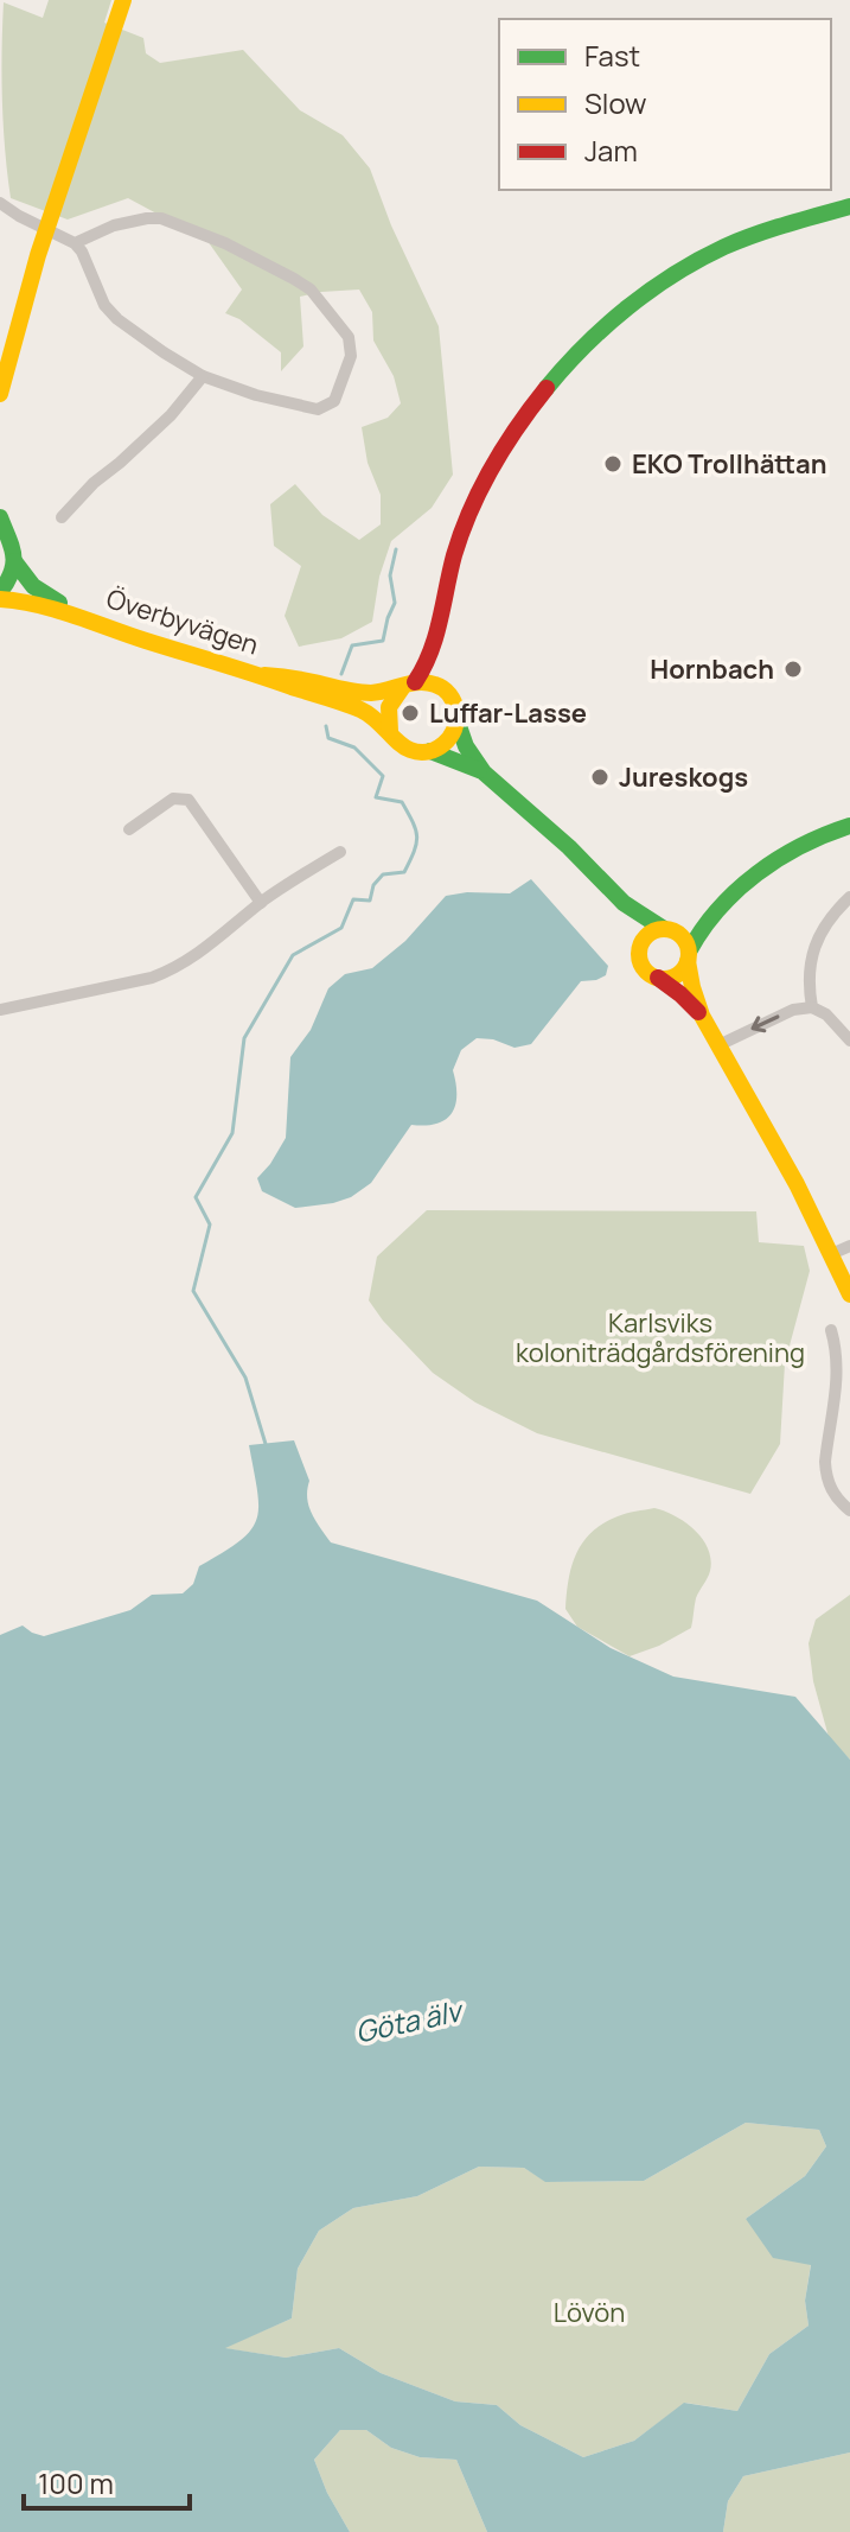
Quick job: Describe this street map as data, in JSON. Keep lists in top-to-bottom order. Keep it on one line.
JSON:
{"streets":{"main road":["Överbyvägen"]},"water":["Göta älv"],"parks":["Karlsviks koloniträdgårdsförening","Lövön"],"places":["EKO Trollhättan","Hornbach","Luffar-Lasse","Jureskogs"],"legend":["Fast","Slow","Jam"],"scale_bar":"100 m"}
